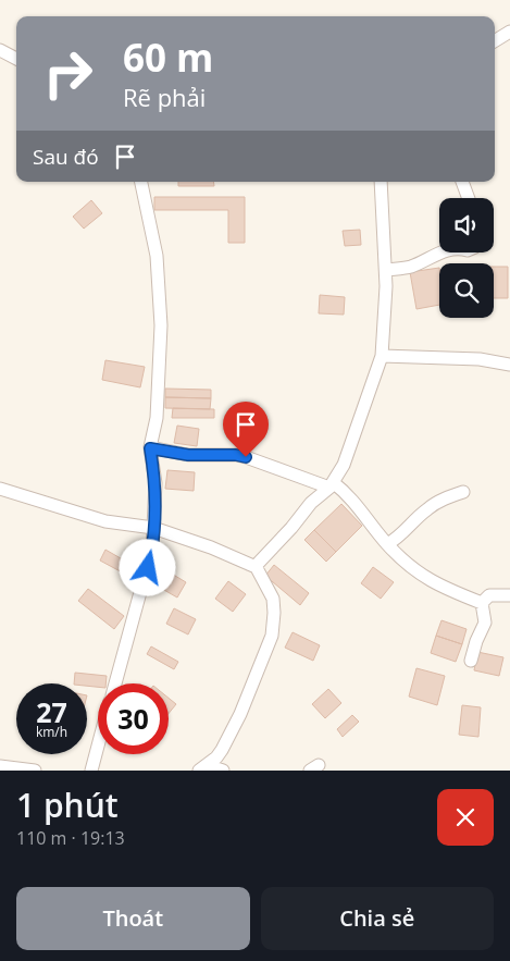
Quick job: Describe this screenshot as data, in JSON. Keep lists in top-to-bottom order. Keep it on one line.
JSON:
{"page":{"turn":["60 m","Rẽ phải"],"then":"Sau đó","speed":"27 km/h","limit":"30","heading":["1 phút","110 m · 19:13"],"buttons":["Thoát","Chia sẻ"]}}
